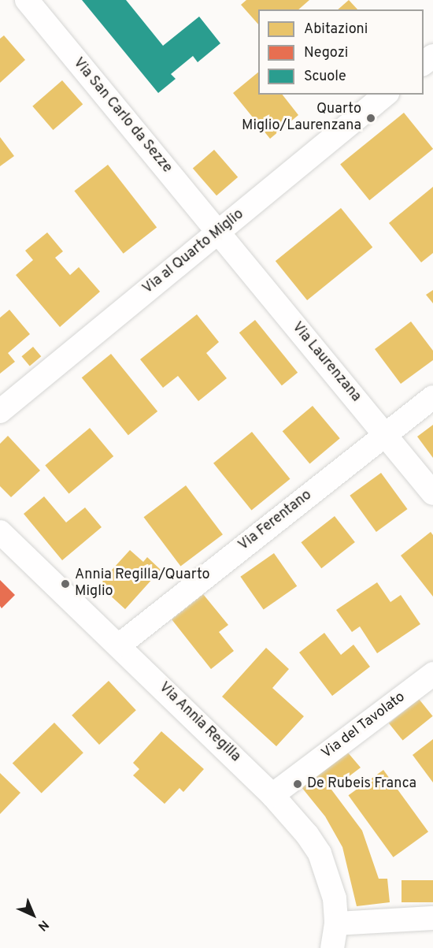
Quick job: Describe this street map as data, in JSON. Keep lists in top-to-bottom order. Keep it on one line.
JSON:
{"streets":{"street":["Via San Carlo da Sezze","Via al Quarto Miglio","Via Laurenzana","Via Ferentano","Via Annia Regilla","Via del Tavolato"]},"crossings":[["Via San Carlo da Sezze","Via al Quarto Miglio"],["Via San Carlo da Sezze","Via Laurenzana"],["Via al Quarto Miglio","Via Laurenzana"],["Via Laurenzana","Via Ferentano"],["Via Ferentano","Via Annia Regilla"],["Via Annia Regilla","Via del Tavolato"]],"places":["Quarto Miglio/Laurenzana","Annia Regilla/Quarto Miglio","De Rubeis Franca"],"legend":["Abitazioni","Negozi","Scuole"],"north":"bottom right"}
